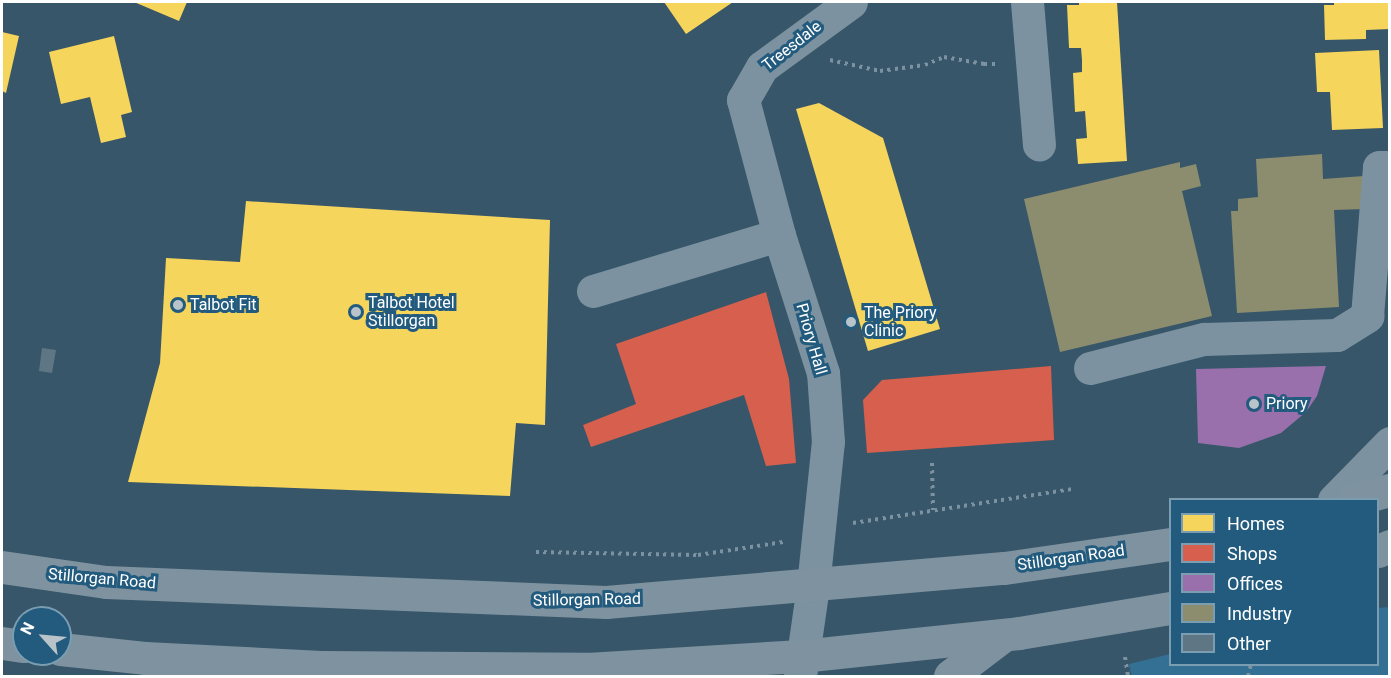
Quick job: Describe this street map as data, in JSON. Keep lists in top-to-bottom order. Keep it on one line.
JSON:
{"streets":{"highway":["Stillorgan Road"],"street":["Treesdale","Priory Hall"]},"crossings":[["Treesdale","Priory Hall"],["Priory Hall","Stillorgan Road"]],"places":["Talbot Fit","Talbot Hotel Stillorgan","The Priory Clinic","Priory"],"legend":["Homes","Shops","Offices","Industry","Other"],"north":"top left"}
